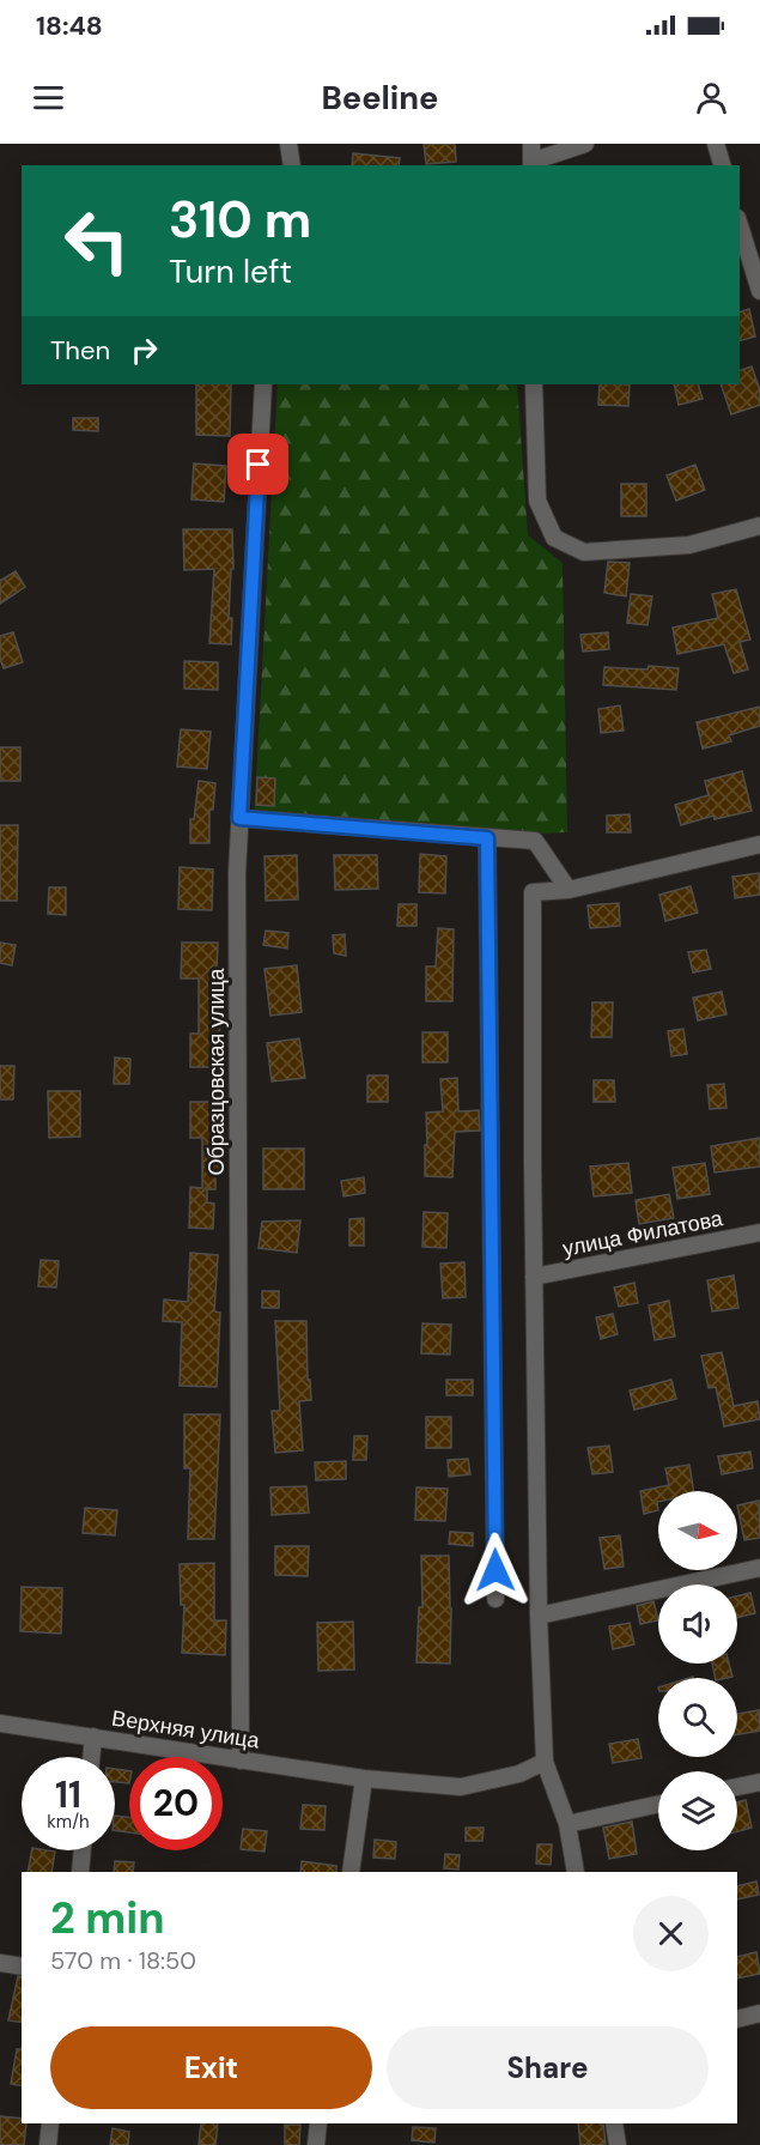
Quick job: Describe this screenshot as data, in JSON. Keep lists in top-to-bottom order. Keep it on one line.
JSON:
{"streets":{"street":["Образцовская улица","улица Филатова","Верхняя улица"]},"crossings":[["Образцовская улица","Верхняя улица"]],"north":"right","page":{"status":"18:48","header":"Beeline","turn":["310 m","Turn left"],"then":"Then","speed":"11 km/h","limit":"20","heading":["2 min","570 m · 18:50"],"buttons":["Exit","Share"]}}
